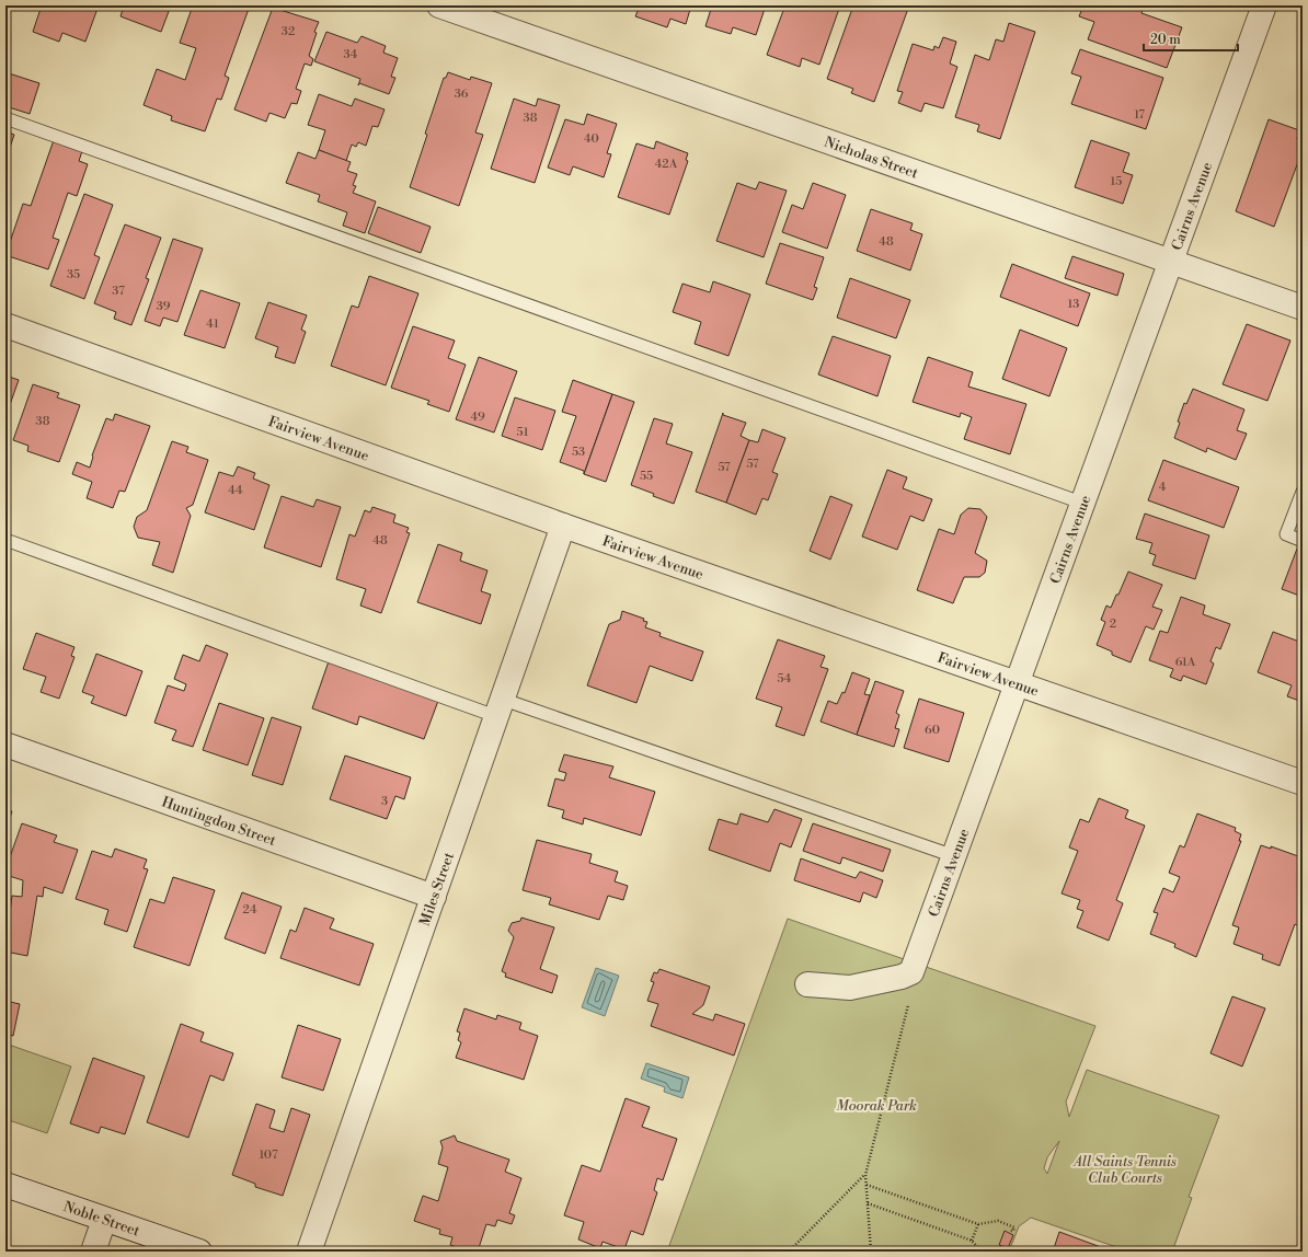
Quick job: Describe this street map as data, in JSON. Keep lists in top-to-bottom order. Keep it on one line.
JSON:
{"streets":{"street":["Nicholas Street","Cairns Avenue","Fairview Avenue","Huntingdon Street","Miles Street","Noble Street"]},"crossings":[["Nicholas Street","Cairns Avenue"],["Cairns Avenue","Fairview Avenue"],["Fairview Avenue","Miles Street"],["Huntingdon Street","Miles Street"]],"parks":["Moorak Park","All Saints Tennis Club Courts"],"house_numbers":["32","34","36","17","38","40","42A","15","48","35","37","13","39","41","49","38","51","53","57","57","55","4","44","48","2","61A","54","60","3","24","107"],"scale_bar":"20 m"}
